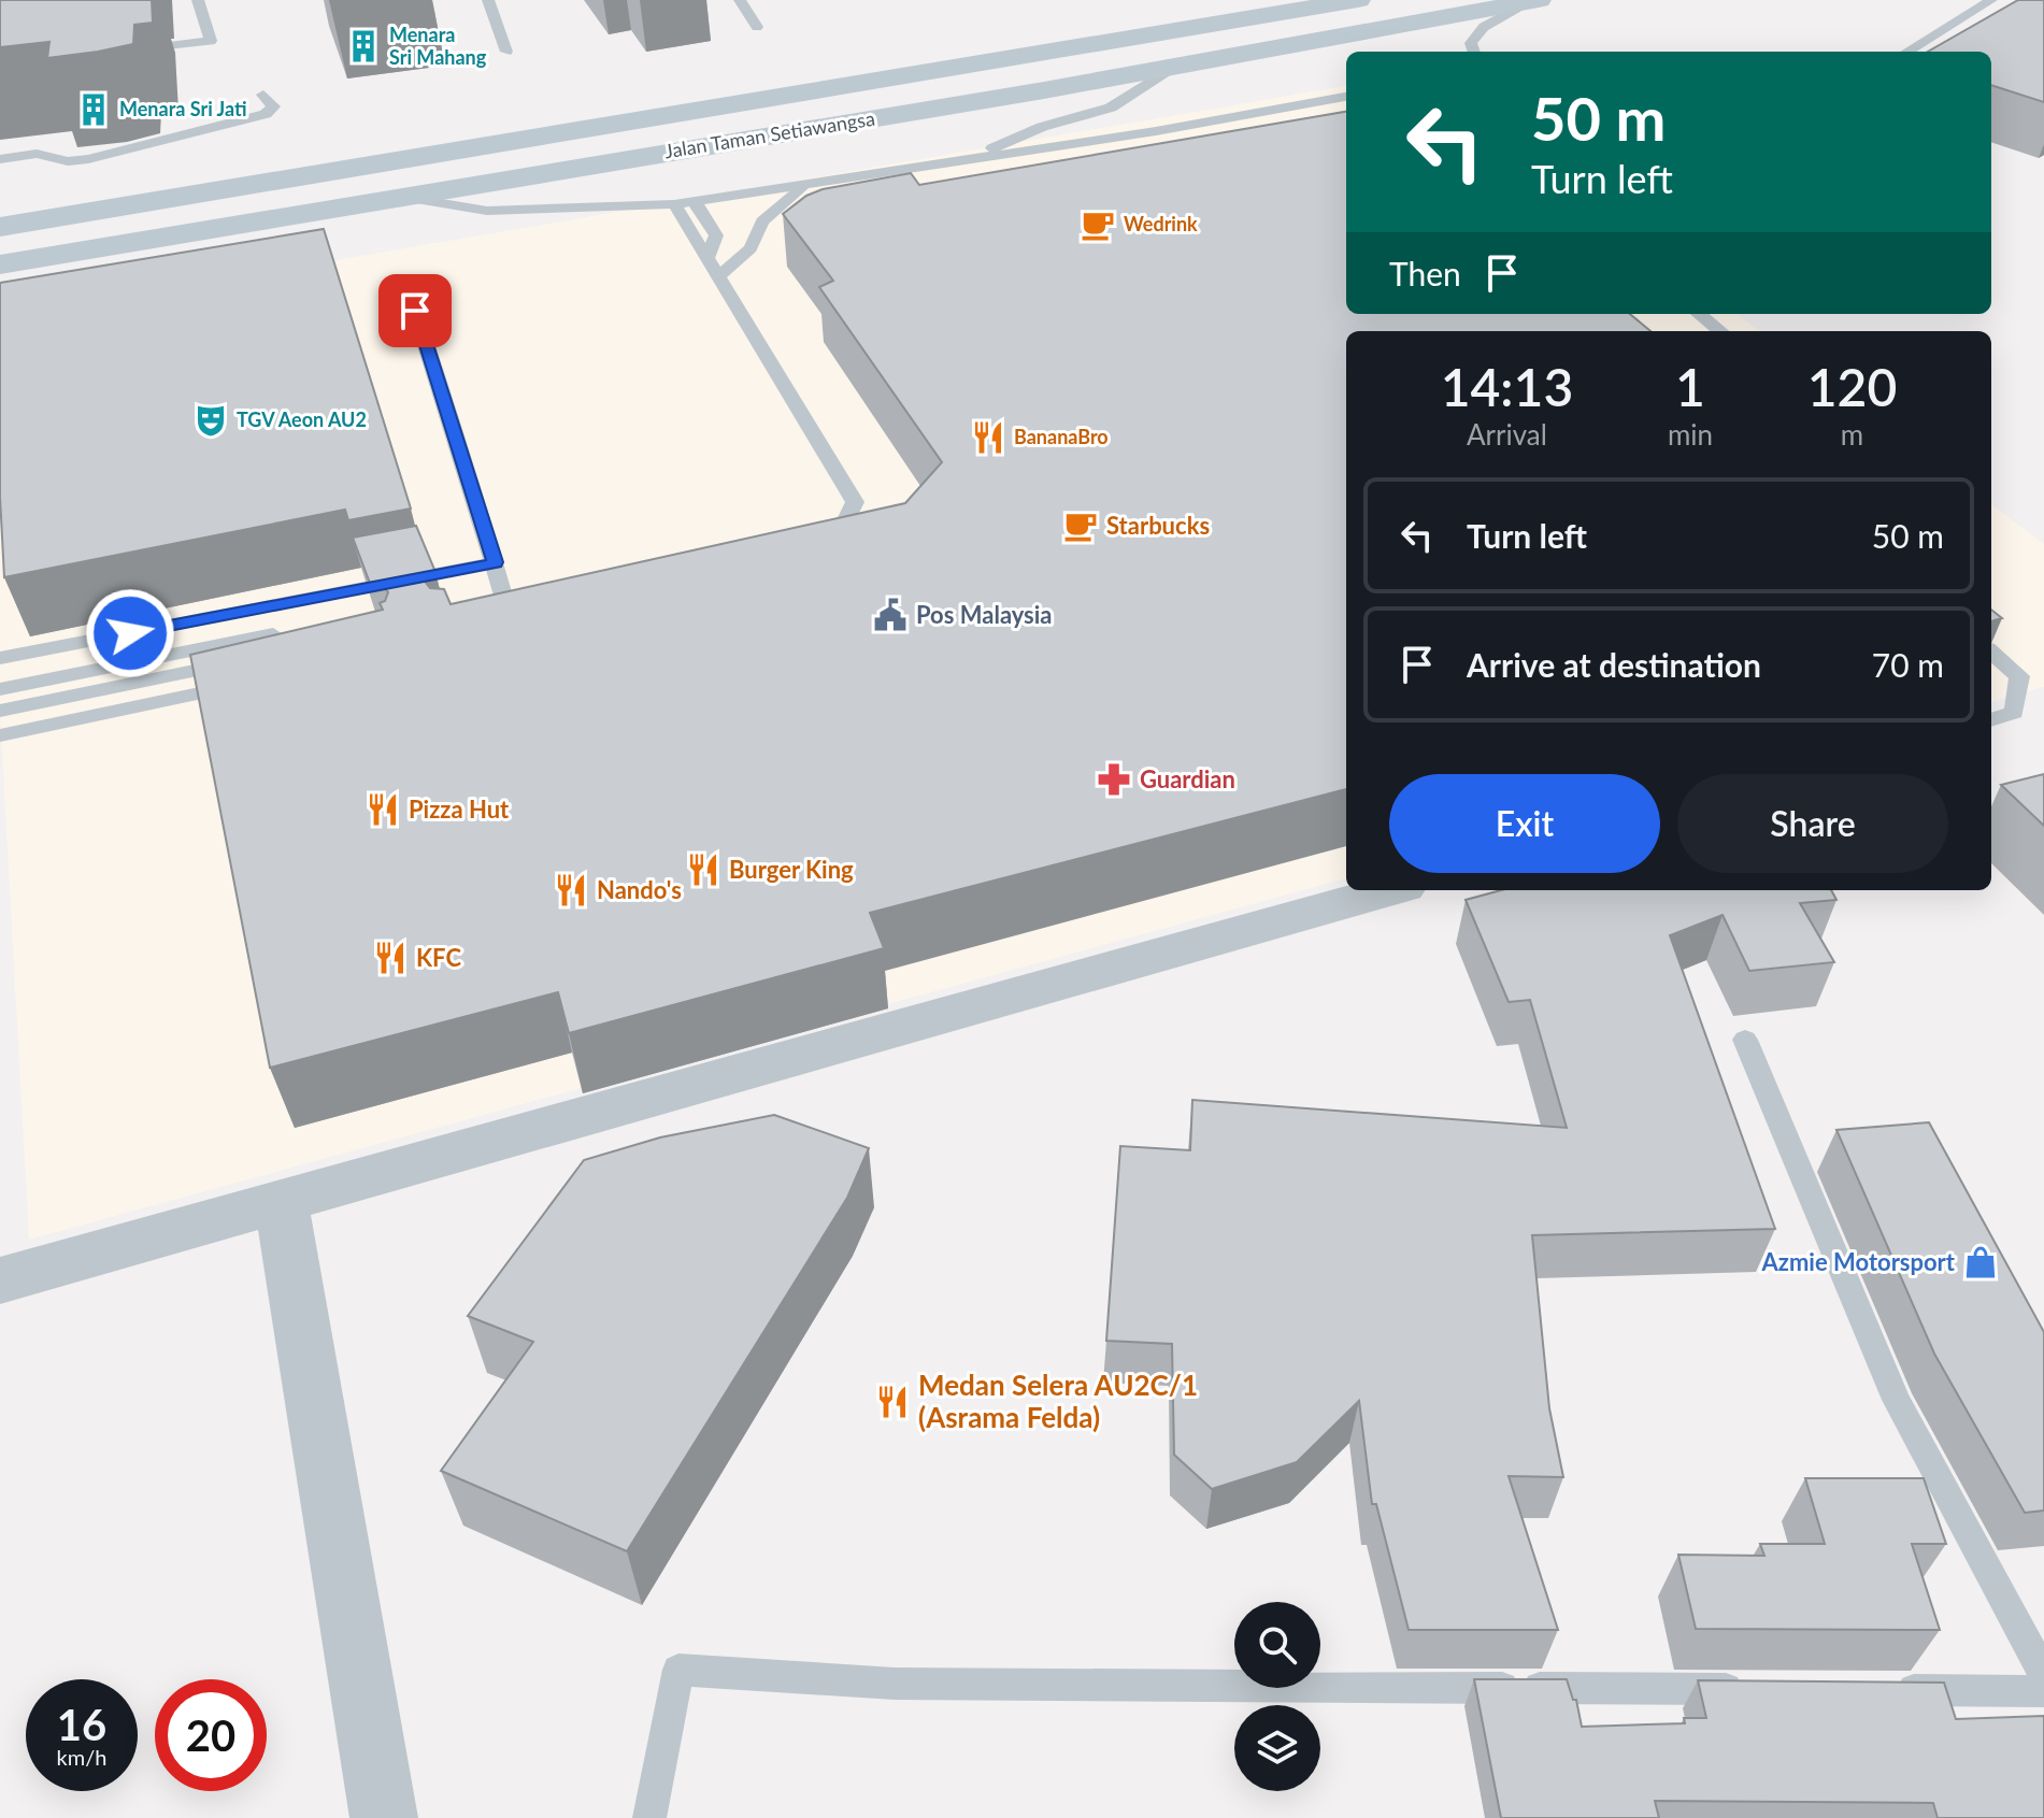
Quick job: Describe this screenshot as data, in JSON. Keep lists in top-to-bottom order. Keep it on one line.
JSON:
{"streets":{"main road":["Jalan Taman Setiawangsa"]},"places":{"building":["Menara Sri Mahang","Menara Sri Jati"],"cafe":["Wedrink","Starbucks"],"theatre":["TGV Aeon AU2"],"restaurant":["BananaBro","Pizza Hut","Burger King","Nando's","KFC","Medan Selera AU2C/1 (Asrama Felda)"],"public building":["Pos Malaysia"],"pharmacy":["Guardian"],"shop":["Azmie Motorsport"]},"page":{"turn":["50 m","Turn left"],"then":"Then","eta":["14:13","Arrival","1","min","120","m"],"list":[{"name":"Turn left","value":"50 m"},{"name":"Arrive at destination","value":"70 m"}],"buttons":["Exit","Share"],"speed":"16 km/h","limit":"20"}}
